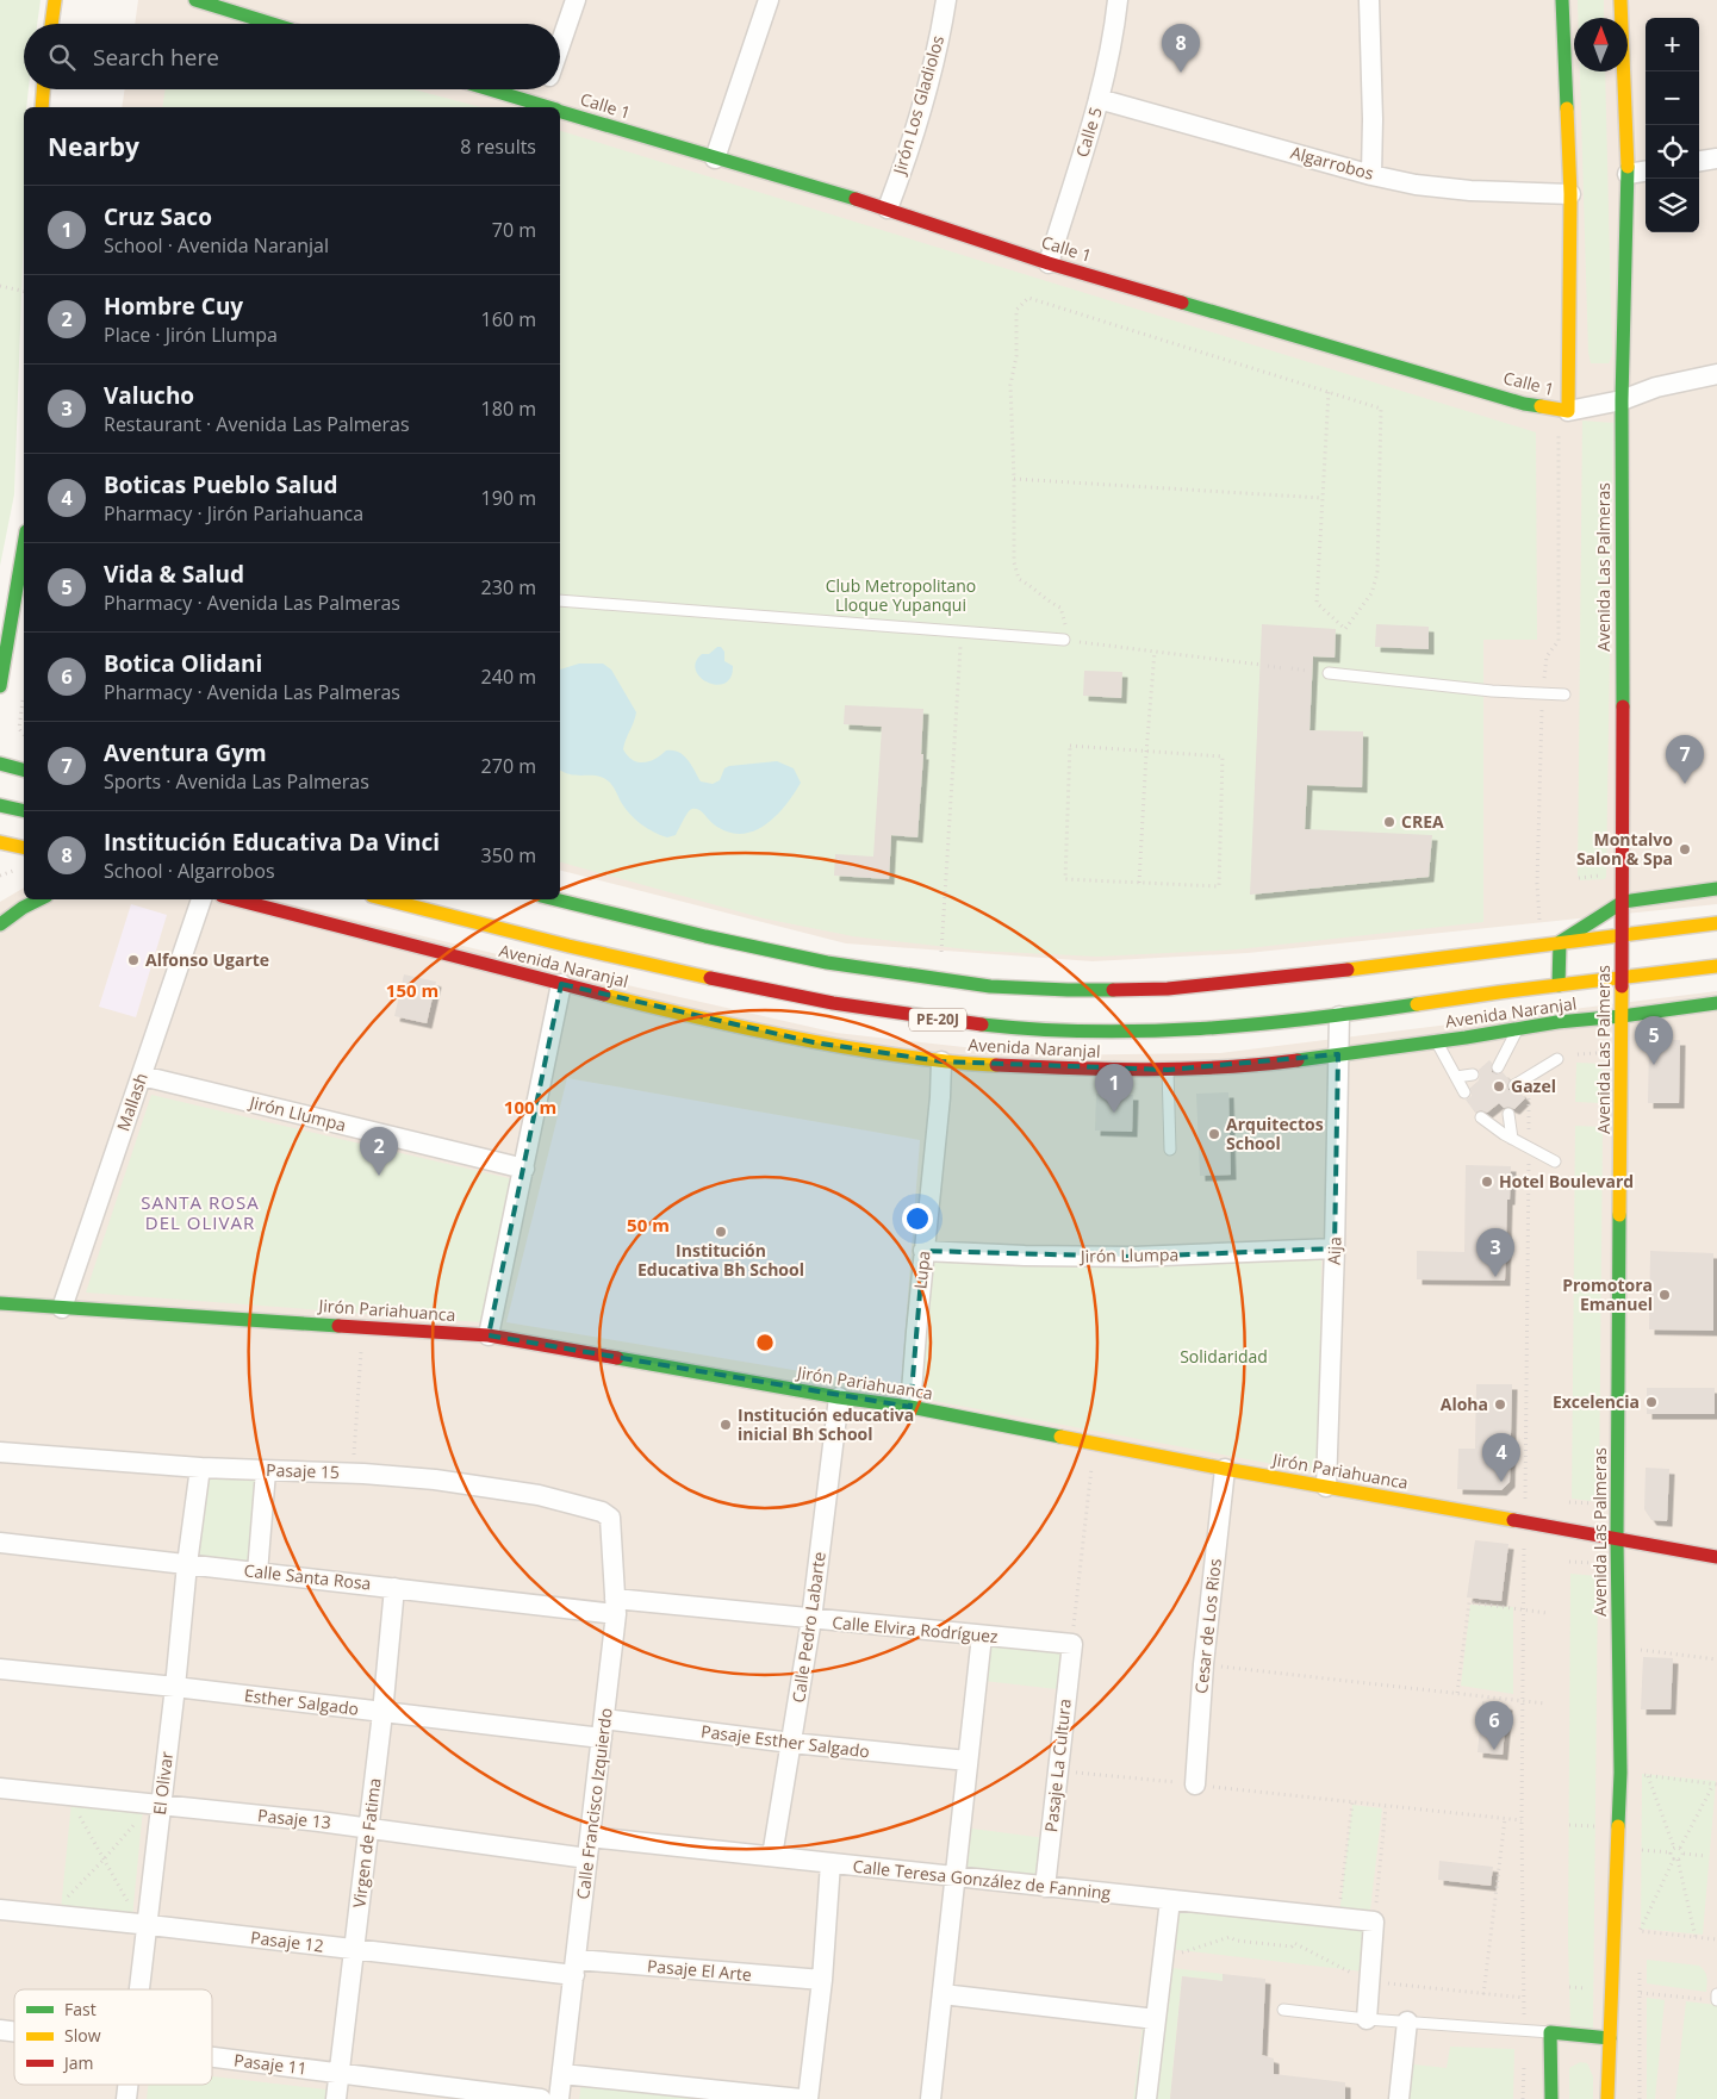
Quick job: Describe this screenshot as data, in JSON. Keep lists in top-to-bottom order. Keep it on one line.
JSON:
{"streets":{"main road":["Calle 1","Avenida Las Palmeras","Avenida Naranjal","PE-20J","Jirón Pariahuanca"],"street":["Jirón Los Gladiolos","Calle 5","Algarrobos","Mallash","Jirón Llumpa","Aija","Lupa","Pasaje 15","Calle Santa Rosa","Cesar de Los Rios","Calle Pedro Labarte","Calle Elvira Rodríguez","Esther Salgado","Pasaje Esther Salgado","Pasaje La Cultura","El Olivar","Calle Francisco Izquierdo","Pasaje 13","Virgen de Fatima","Calle Teresa González de Fanning","Pasaje 12","Pasaje El Arte","Pasaje 11"]},"crossings":[["Jirón Los Gladiolos","Calle 1"],["Calle 1","Calle 5"],["Calle 5","Algarrobos"],["Avenida Las Palmeras","Avenida Naranjal"],["Avenida Las Palmeras","Jirón Pariahuanca"],["Avenida Naranjal","Aija"],["Avenida Naranjal","Lupa"],["Mallash","Jirón Llumpa"],["Mallash","Jirón Pariahuanca"],["Jirón Llumpa","Aija"],["Jirón Llumpa","Lupa"],["Aija","Jirón Pariahuanca"],["Lupa","Jirón Pariahuanca"],["Jirón Pariahuanca","Cesar de Los Rios"],["Jirón Pariahuanca","Calle Pedro Labarte"],["Pasaje 15","El Olivar"],["Pasaje 15","Calle Francisco Izquierdo"],["Calle Santa Rosa","Calle Elvira Rodríguez"],["Calle Santa Rosa","El Olivar"],["Calle Santa Rosa","Calle Francisco Izquierdo"],["Calle Santa Rosa","Virgen de Fatima"],["Calle Pedro Labarte","Calle Elvira Rodríguez"],["Calle Pedro Labarte","Pasaje Esther Salgado"],["Calle Pedro Labarte","Calle Teresa González de Fanning"],["Calle Elvira Rodríguez","Pasaje La Cultura"],["Calle Elvira Rodríguez","Calle Francisco Izquierdo"],["Esther Salgado","El Olivar"],["Esther Salgado","Calle Francisco Izquierdo"],["Esther Salgado","Virgen de Fatima"],["Pasaje Esther Salgado","Calle Francisco Izquierdo"],["Pasaje La Cultura","Calle Teresa González de Fanning"],["El Olivar","Pasaje 13"],["El Olivar","Pasaje 12"],["Calle Francisco Izquierdo","Pasaje 13"],["Calle Francisco Izquierdo","Calle Teresa González de Fanning"],["Calle Francisco Izquierdo","Pasaje 12"],["Calle Francisco Izquierdo","Pasaje El Arte"],["Pasaje 13","Virgen de Fatima"],["Virgen de Fatima","Pasaje 12"],["Virgen de Fatima","Pasaje 11"],["Pasaje 12","Pasaje El Arte"]],"districts":["SANTA ROSA DEL OLIVAR"],"parks":["Club Metropolitano Lloque Yupanqui","Solidaridad"],"places":["CREA","Montalvo Salon & Spa","Alfonso Ugarte","Gazel","Arquitectos School","Hotel Boulevard","Institución Educativa Bh School","Promotora Emanuel","Excelencia","Aloha","Institución educativa inicial Bh School"],"legend":["Fast","Slow","Jam"],"north":"top","page":{"map_buttons":["+","−"],"pins":["8","7","5","1","2","3","4","6"],"search":"Search here","heading":["Nearby","8 results"],"list":[{"mark":"1","name":"Cruz Saco","note":"School · Avenida Naranjal","value":"70 m"},{"mark":"2","name":"Hombre Cuy","note":"Place · Jirón Llumpa","value":"160 m"},{"mark":"3","name":"Valucho","note":"Restaurant · Avenida Las Palmeras","value":"180 m"},{"mark":"4","name":"Boticas Pueblo Salud","note":"Pharmacy · Jirón Pariahuanca","value":"190 m"},{"mark":"5","name":"Vida & Salud","note":"Pharmacy · Avenida Las Palmeras","value":"230 m"},{"mark":"6","name":"Botica Olidani","note":"Pharmacy · Avenida Las Palmeras","value":"240 m"},{"mark":"7","name":"Aventura Gym","note":"Sports · Avenida Las Palmeras","value":"270 m"},{"mark":"8","name":"Institución Educativa Da Vinci","note":"School · Algarrobos","value":"350 m"}]},"rings":["150 m","100 m","50 m"]}
